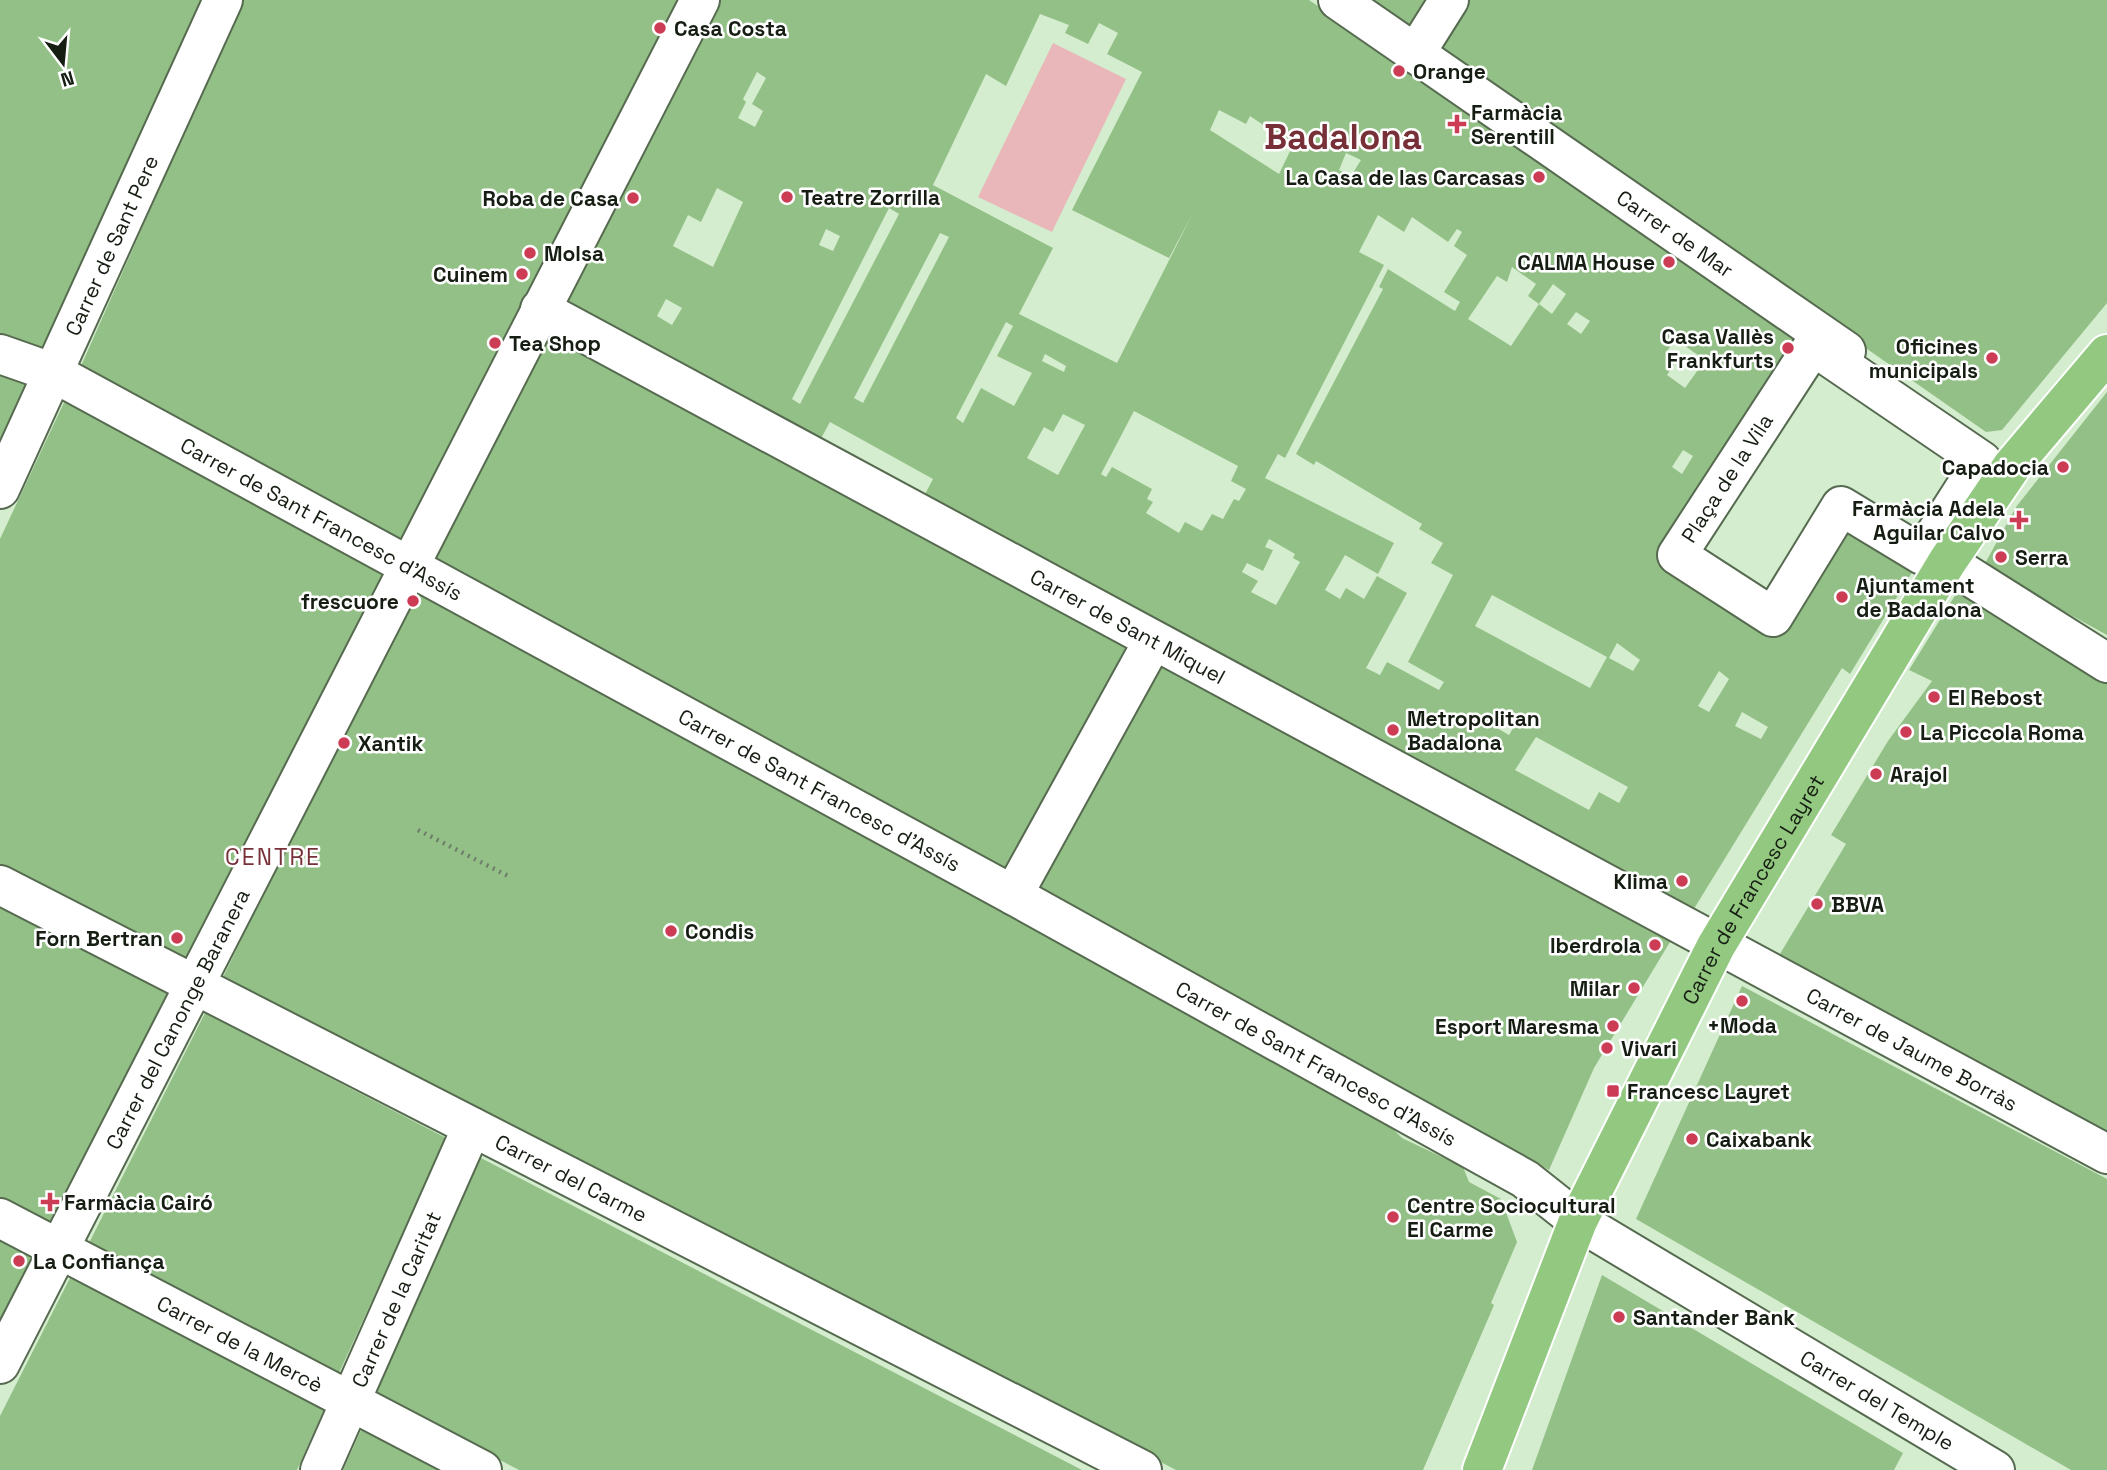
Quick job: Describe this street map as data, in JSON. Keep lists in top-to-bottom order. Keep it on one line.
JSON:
{"streets":{"main road":["Carrer de Francesc Layret"],"street":["Carrer de Mar","Carrer de Sant Pere","Plaça de la Vila","Carrer de Sant Francesc d'Assís","Carrer de Sant Miquel","Carrer del Canonge Baranera","Carrer de Jaume Borràs","Carrer del Carme","Carrer de la Caritat","Carrer de la Mercè","Carrer del Temple"]},"crossings":[["Carrer de Mar","Carrer de Francesc Layret"],["Carrer de Sant Pere","Carrer de Sant Francesc d'Assís"],["Carrer de Sant Francesc d'Assís","Carrer de Francesc Layret"],["Carrer de Sant Francesc d'Assís","Carrer del Canonge Baranera"],["Carrer de Sant Francesc d'Assís","Carrer del Temple"],["Carrer de Sant Miquel","Carrer de Francesc Layret"],["Carrer de Sant Miquel","Carrer del Canonge Baranera"],["Carrer de Sant Miquel","Carrer de Jaume Borràs"],["Carrer de Francesc Layret","Carrer de Jaume Borràs"],["Carrer de Francesc Layret","Carrer del Temple"],["Carrer del Canonge Baranera","Carrer del Carme"],["Carrer del Canonge Baranera","Carrer de la Mercè"],["Carrer del Carme","Carrer de la Caritat"],["Carrer de la Caritat","Carrer de la Mercè"]],"districts":["Badalona","CENTRE"],"places":{"other":["Casa Costa","Orange","La Casa de las Carcasas","Teatre Zorrilla","Roba de Casa","Molsa","CALMA House","Cuinem","Tea Shop","Casa Vallès Frankfurts","Oficines municipals","Capadocia","Serra","Ajuntament de Badalona","frescuore","El Rebost","Metropolitan Badalona","La Piccola Roma","Xantik","Arajol","Klima","BBVA","Condis","Forn Bertran","Iberdrola","Milar","+Moda","Esport Maresma","Vivari","Caixabank","Centre Sociocultural El Carme","La Confiança","Santander Bank"],"health":["Farmàcia Serentill","Farmàcia Adela Aguilar Calvo","Farmàcia Cairó"],"transit":["Francesc Layret"]},"north":"bottom"}
